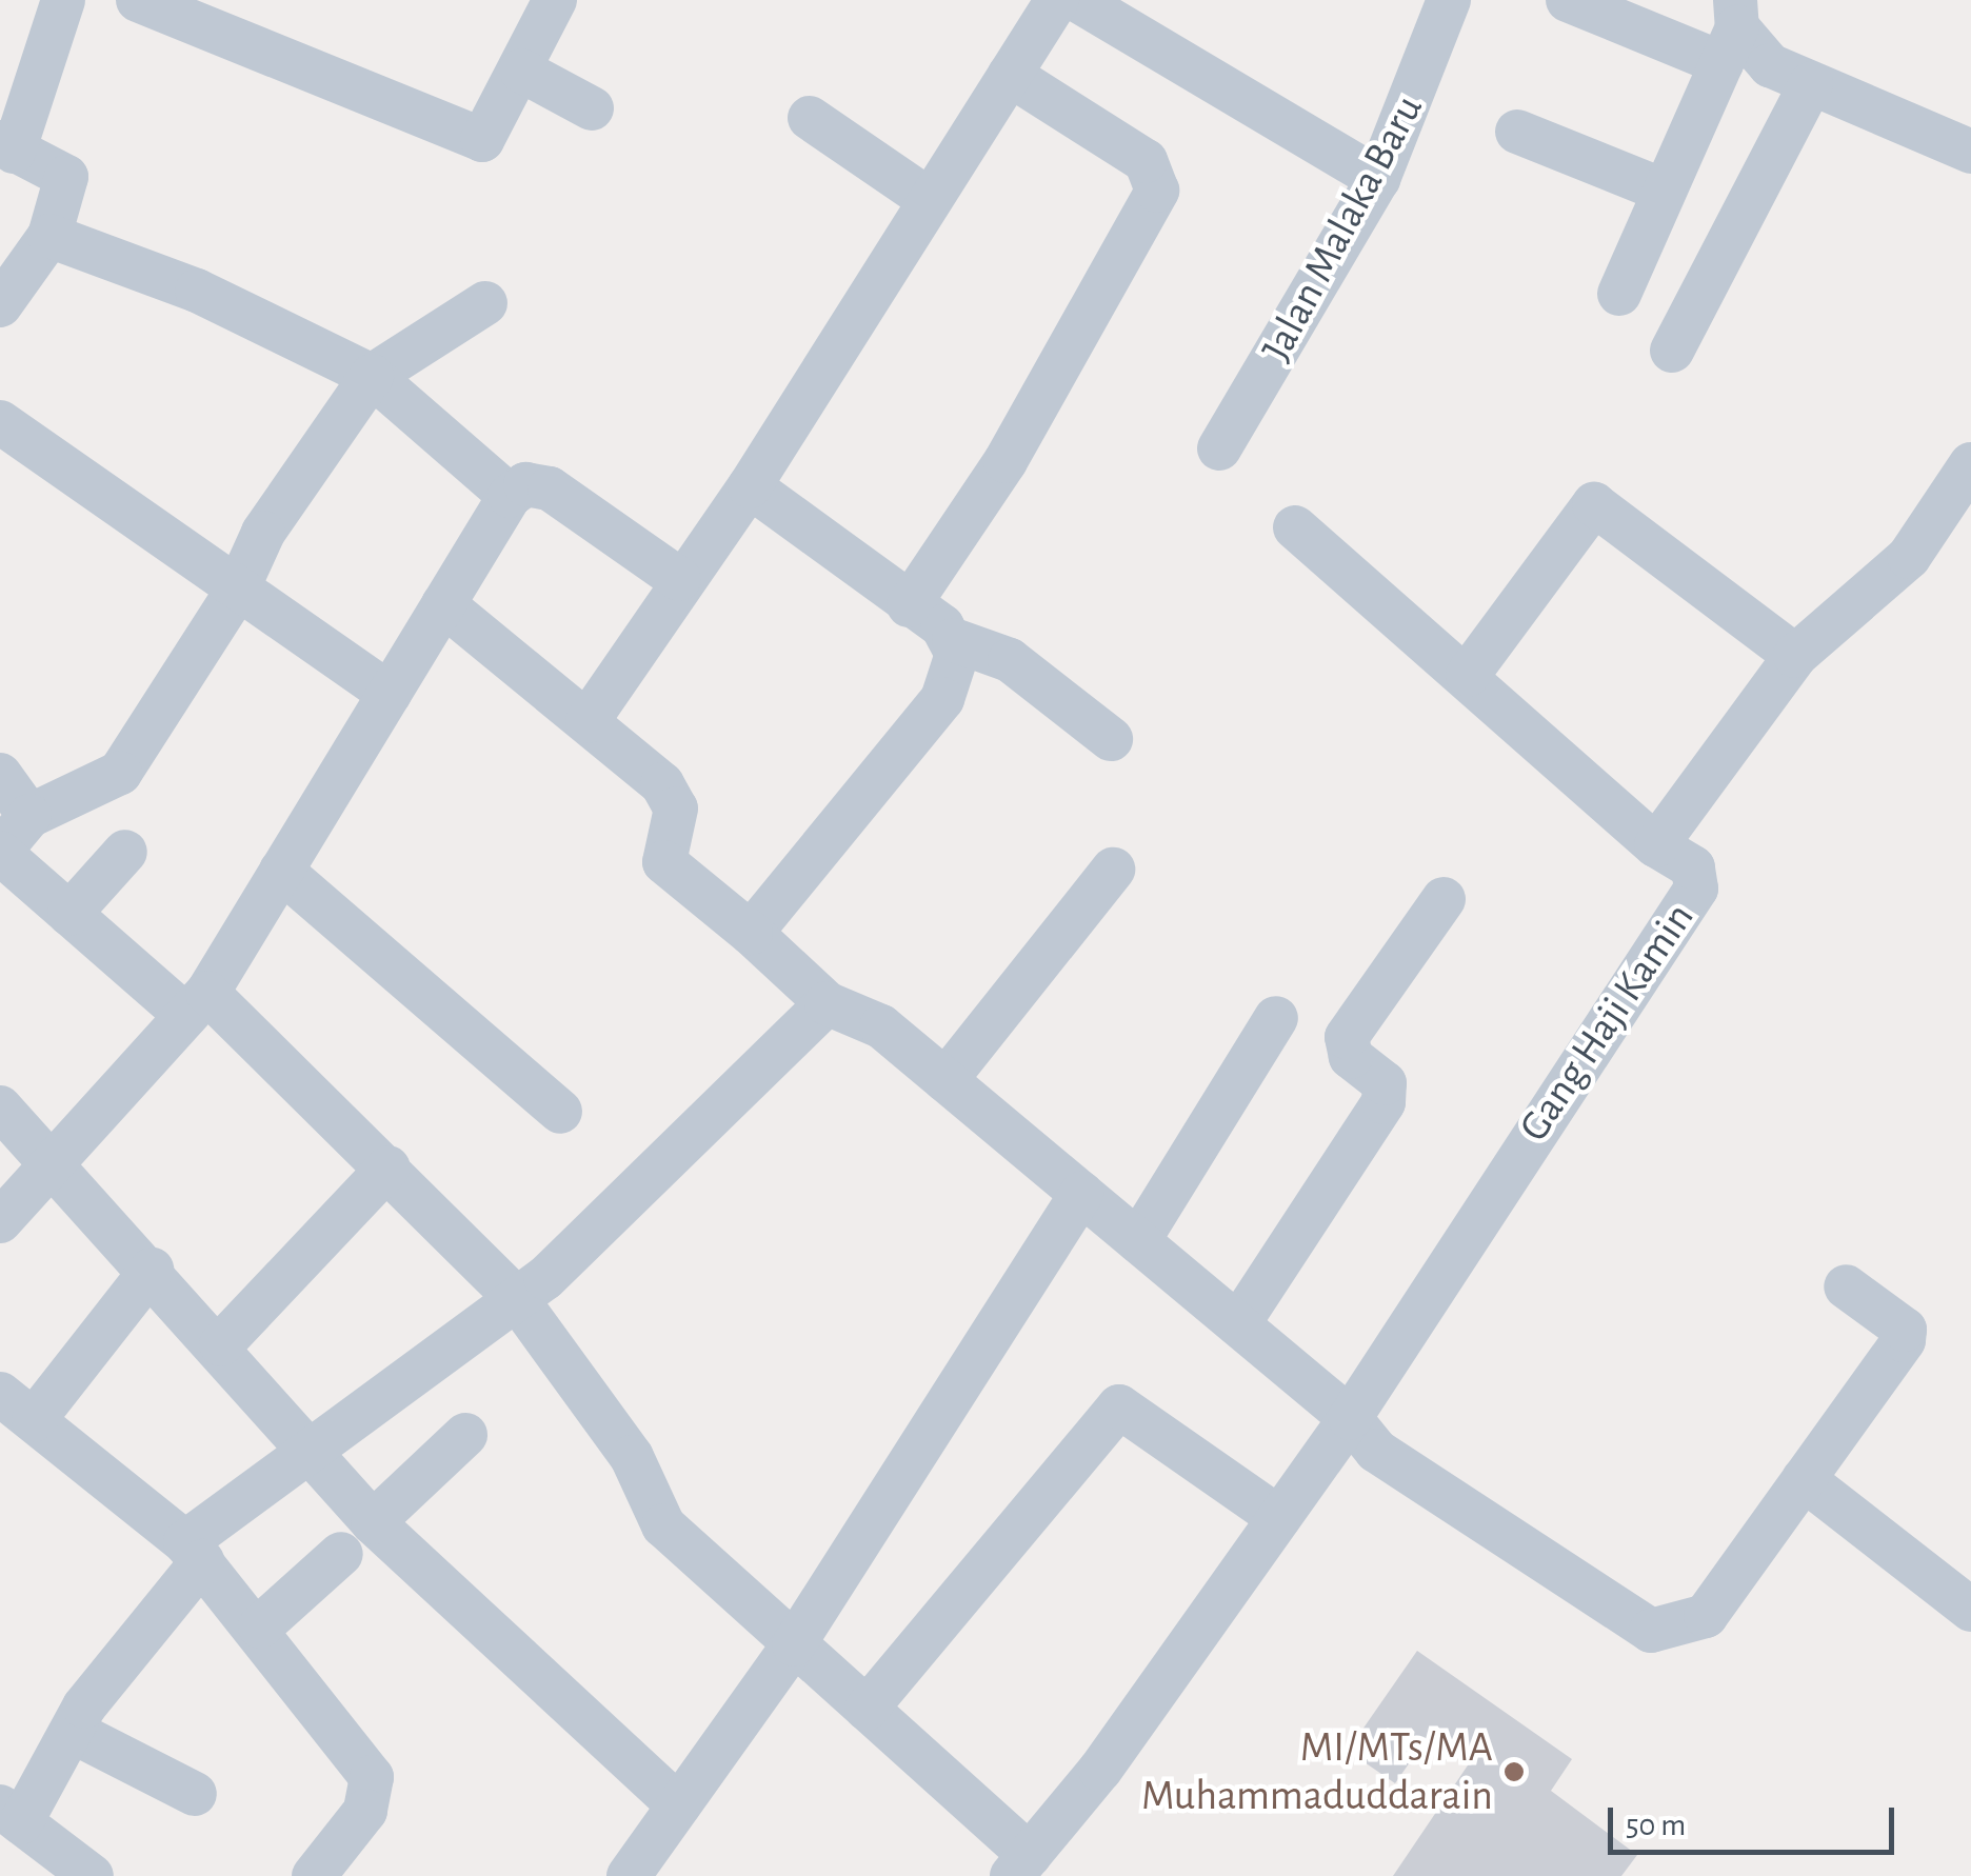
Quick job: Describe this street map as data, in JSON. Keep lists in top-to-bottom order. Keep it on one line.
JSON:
{"streets":{"street":["Jalan Malaka Baru","Gang Haji Kamin"]},"places":["MI/MTs/MA Muhammaduddarain"],"scale_bar":"50 m"}
